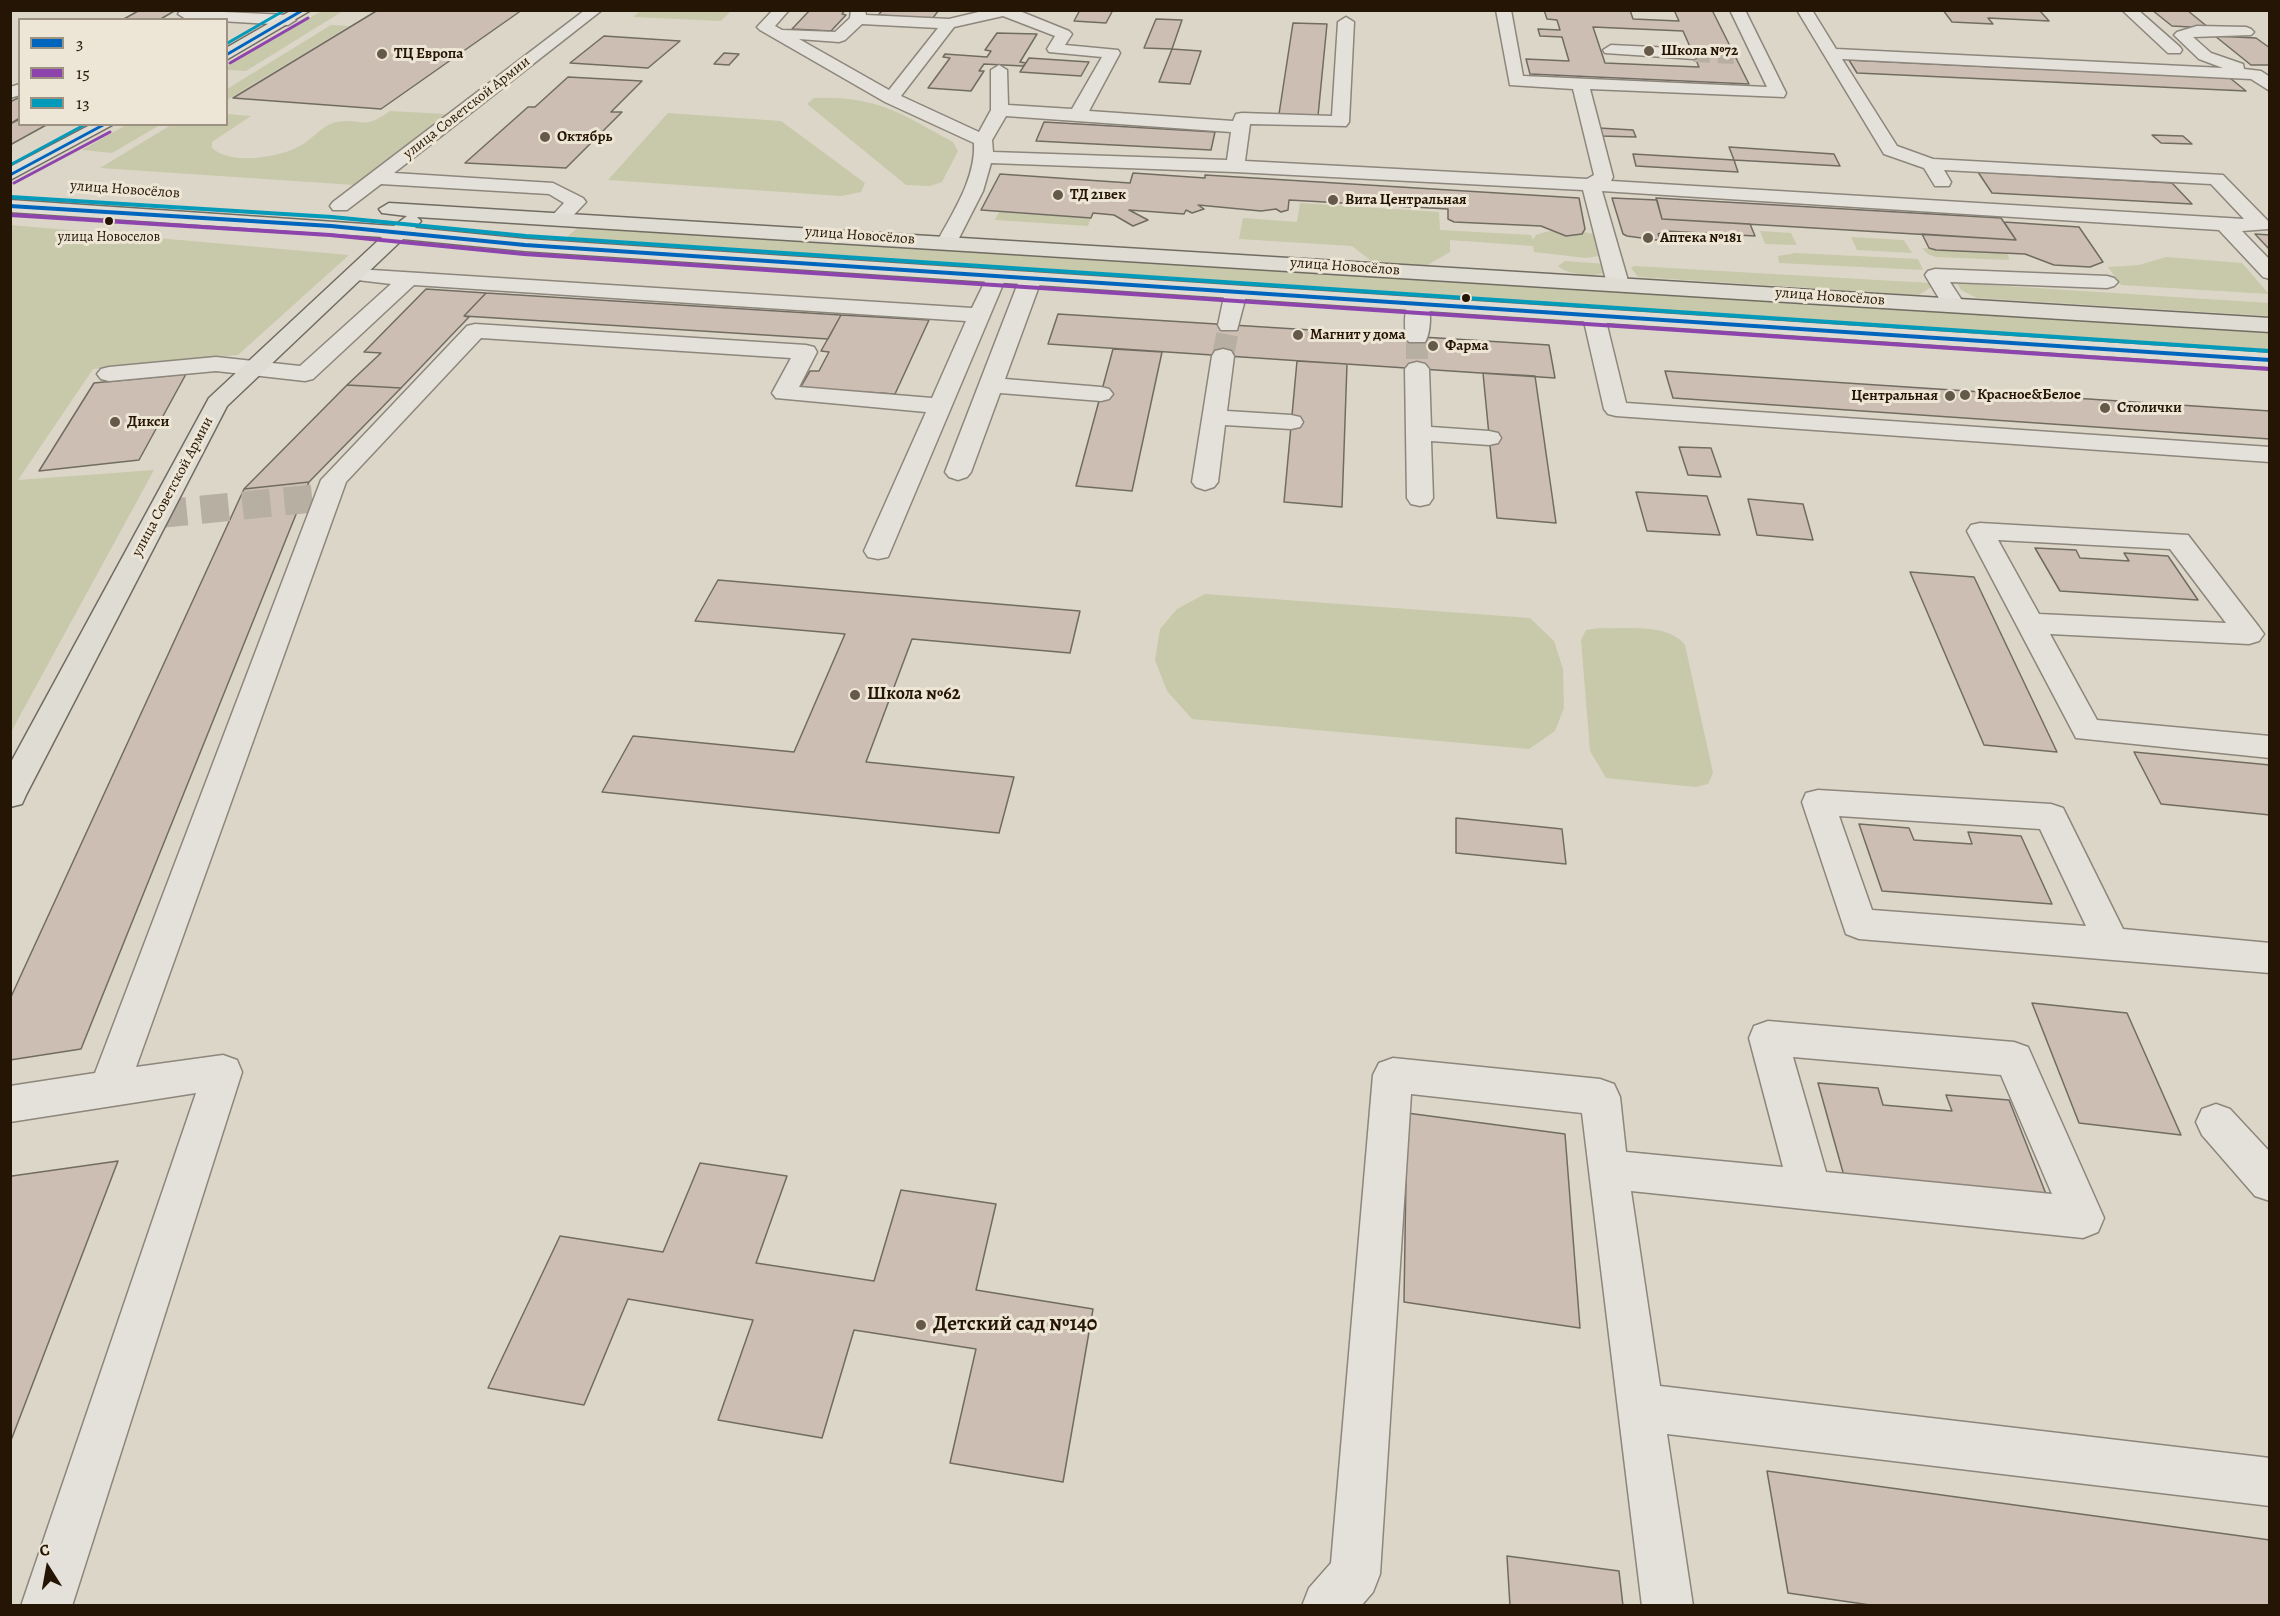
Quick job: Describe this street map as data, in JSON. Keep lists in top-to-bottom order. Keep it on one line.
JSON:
{"streets":{"main road":["улица Советской Армии","улица Новосёлов"]},"crossings":[["улица Советской Армии","улица Новосёлов"]],"places":["Школа №72","ТЦ Европа","Октябрь","ТД 21век","Вита Центральная","улица Новоселов","Аптека №181","Магнит у дома","Фарма","Красное&Белое","Центральная","Столички","Дикси","Школа №62","Детский сад №140"],"lines":["transit line 3","transit line 13","transit line 15"],"legend":["3","15","13"],"north":"top"}
